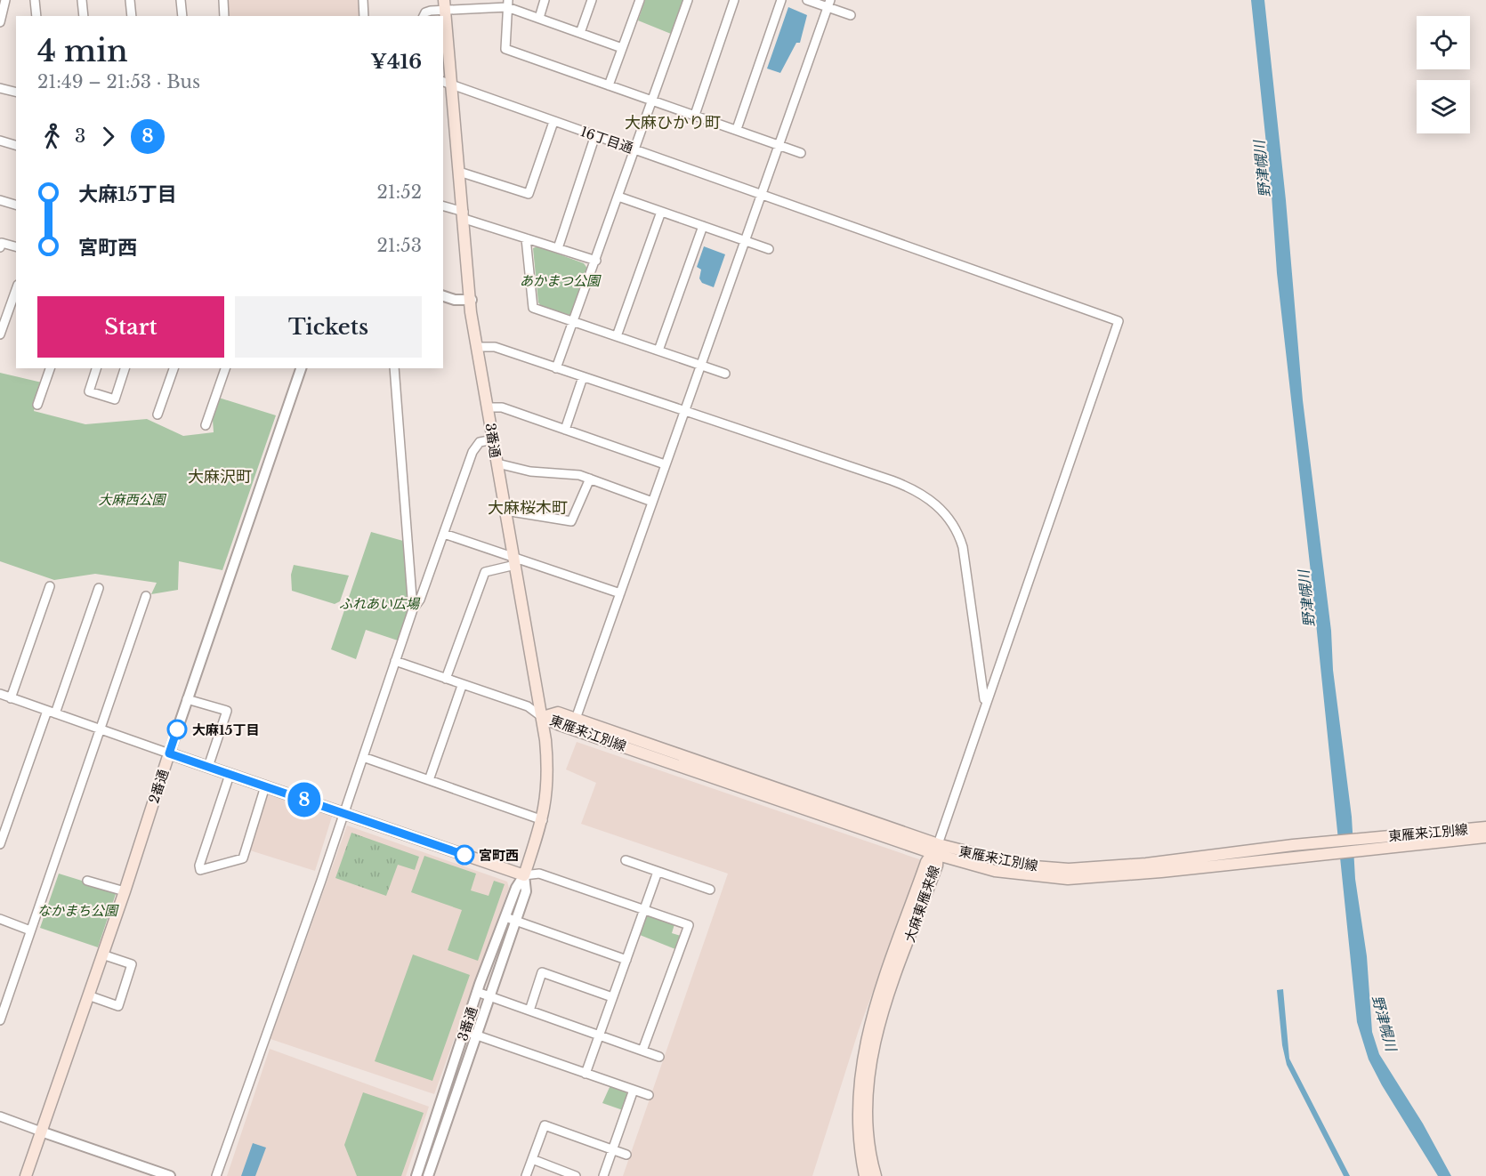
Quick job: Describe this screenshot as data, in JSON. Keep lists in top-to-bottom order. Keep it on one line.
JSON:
{"streets":{"main road":["3番通","東雁来江別線","2番通","大麻東雁来線"],"street":["16丁目通"]},"crossings":[["16丁目通","3番通"],["3番通","東雁来江別線"],["東雁来江別線","大麻東雁来線"]],"districts":["大麻ひかり町","大麻沢町","大麻桜木町"],"water":["野津幌川"],"parks":["あかまつ公園","大麻西公園","ふれあい広場","なかまち公園"],"places":["大麻15丁目","宮町西"],"lines":["bus line 8"],"page":{"on_map":"8","heading":["4 min","21:49 – 21:53 · Bus","¥416"],"legs":["3","8"],"list":[{"name":"大麻15丁目","value":"21:52"},{"name":"宮町西","value":"21:53"}],"buttons":["Start","Tickets"]}}
